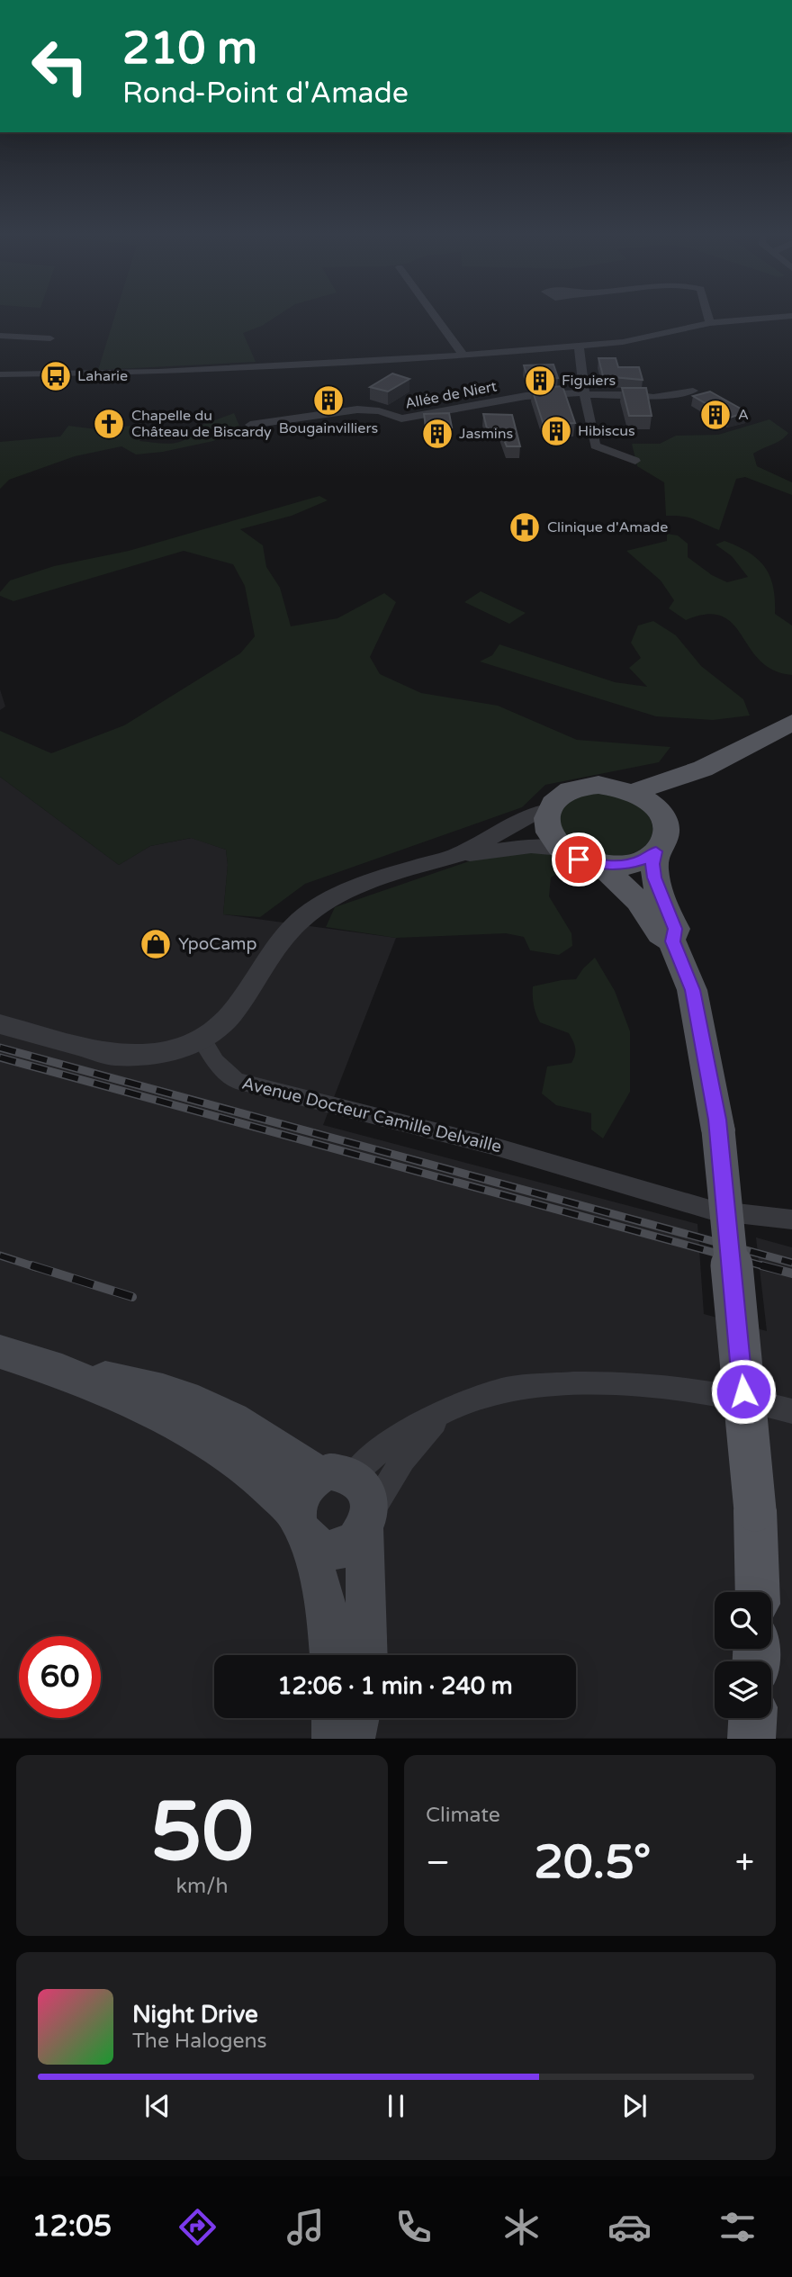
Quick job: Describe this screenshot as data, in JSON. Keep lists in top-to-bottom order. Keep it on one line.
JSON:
{"streets":{"street":["Allée de Niert","Avenue Docteur Camille Delvaille"]},"places":{"bus stop":["Laharie"],"building":["Figuiers","Bougainvilliers","A","Hibiscus","Jasmins"],"church":["Chapelle du Château de Biscardy"],"hospital":["Clinique d'Amade"],"shop":["YpoCamp"]},"page":{"turn":["210 m","Rond-Point d'Amade"],"limit":"60","trip":"12:06 · 1 min · 240 m","tile":[["50","km/h"],"Climate"],"heat":["−","20.5°","+"],"song":["Night Drive","The Halogens"],"tabs":"12:05"}}
